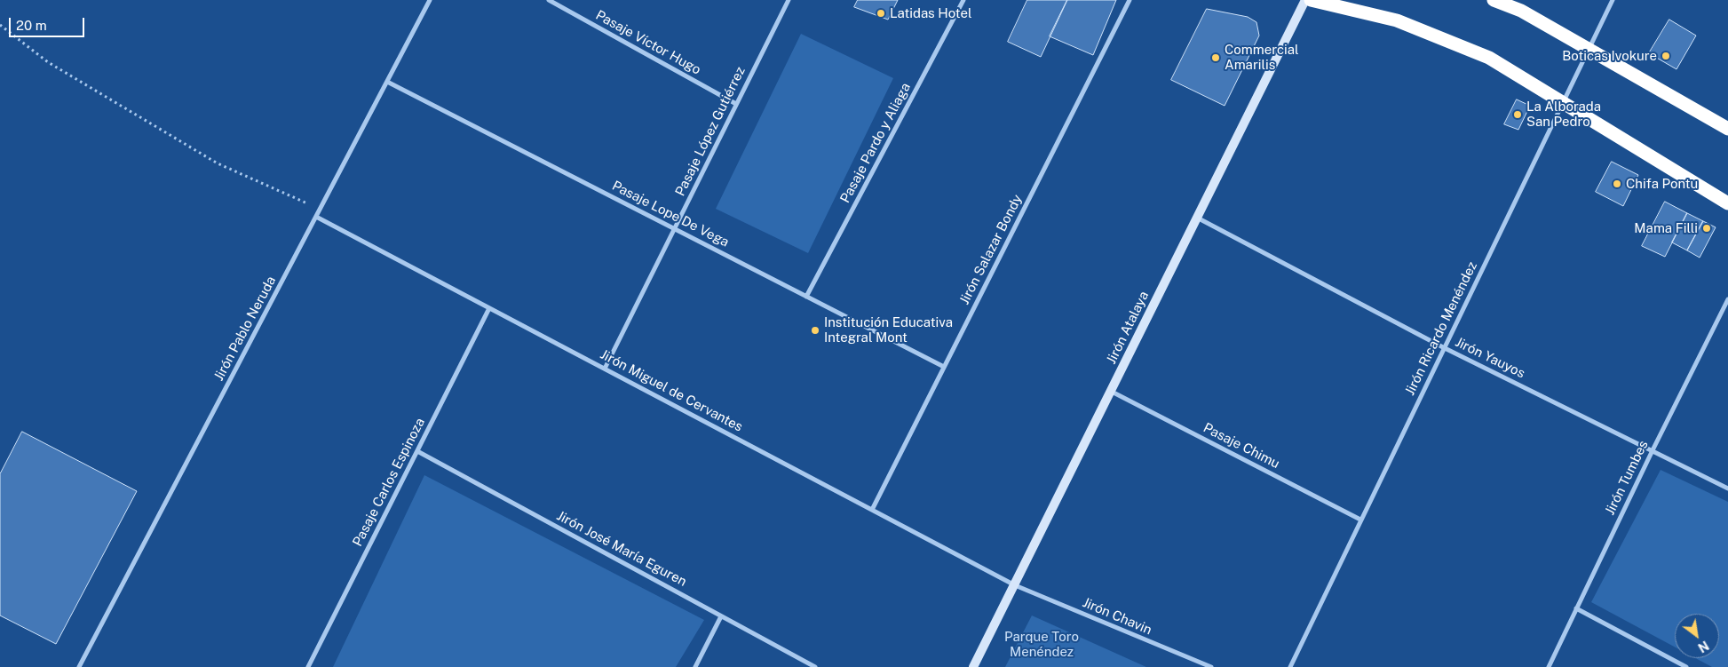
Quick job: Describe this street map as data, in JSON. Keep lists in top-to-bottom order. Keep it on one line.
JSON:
{"streets":{"street":["Pasaje Víctor Hugo","Pasaje López Gutiérrez","Pasaje Pardo y Aliaga","Pasaje Lope De Vega","Jirón Salazar Bondy","Jirón Atalaya","Jirón Pablo Neruda","Jirón Ricardo Menéndez","Jirón Yauyos","Jirón Miguel de Cervantes","Pasaje Chimu","Jirón Tumbes","Pasaje Carlos Espinoza","Jirón José María Eguren","Jirón Chavin"]},"crossings":[["Pasaje Víctor Hugo","Pasaje López Gutiérrez"],["Pasaje López Gutiérrez","Pasaje Lope De Vega"],["Pasaje López Gutiérrez","Jirón Miguel de Cervantes"],["Pasaje Pardo y Aliaga","Pasaje Lope De Vega"],["Pasaje Lope De Vega","Jirón Salazar Bondy"],["Pasaje Lope De Vega","Jirón Pablo Neruda"],["Jirón Salazar Bondy","Jirón Miguel de Cervantes"],["Jirón Atalaya","Jirón Yauyos"],["Jirón Atalaya","Jirón Miguel de Cervantes"],["Jirón Atalaya","Pasaje Chimu"],["Jirón Atalaya","Jirón Chavin"],["Jirón Pablo Neruda","Jirón Miguel de Cervantes"],["Jirón Ricardo Menéndez","Jirón Yauyos"],["Jirón Ricardo Menéndez","Pasaje Chimu"],["Jirón Yauyos","Jirón Tumbes"],["Jirón Miguel de Cervantes","Pasaje Carlos Espinoza"],["Jirón Miguel de Cervantes","Jirón Chavin"],["Pasaje Carlos Espinoza","Jirón José María Eguren"]],"parks":["Parque Toro Menéndez"],"places":["Latidas Hotel","Boticas Ivokure","Commercial Amarilis","La Alborada San Pedro","Chifa Pontu","Mama Filli","Institución Educativa Integral Mont"],"scale_bar":"20 m","north":"bottom right"}
